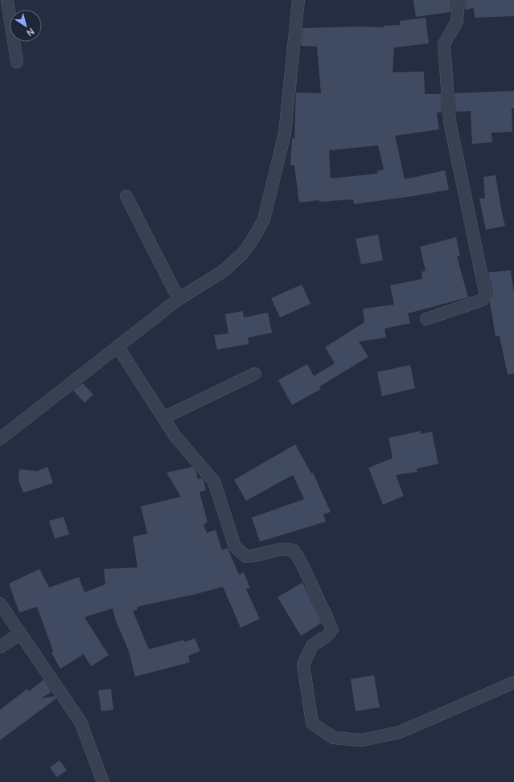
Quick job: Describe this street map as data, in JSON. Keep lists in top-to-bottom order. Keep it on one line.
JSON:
{"north":"bottom right"}
